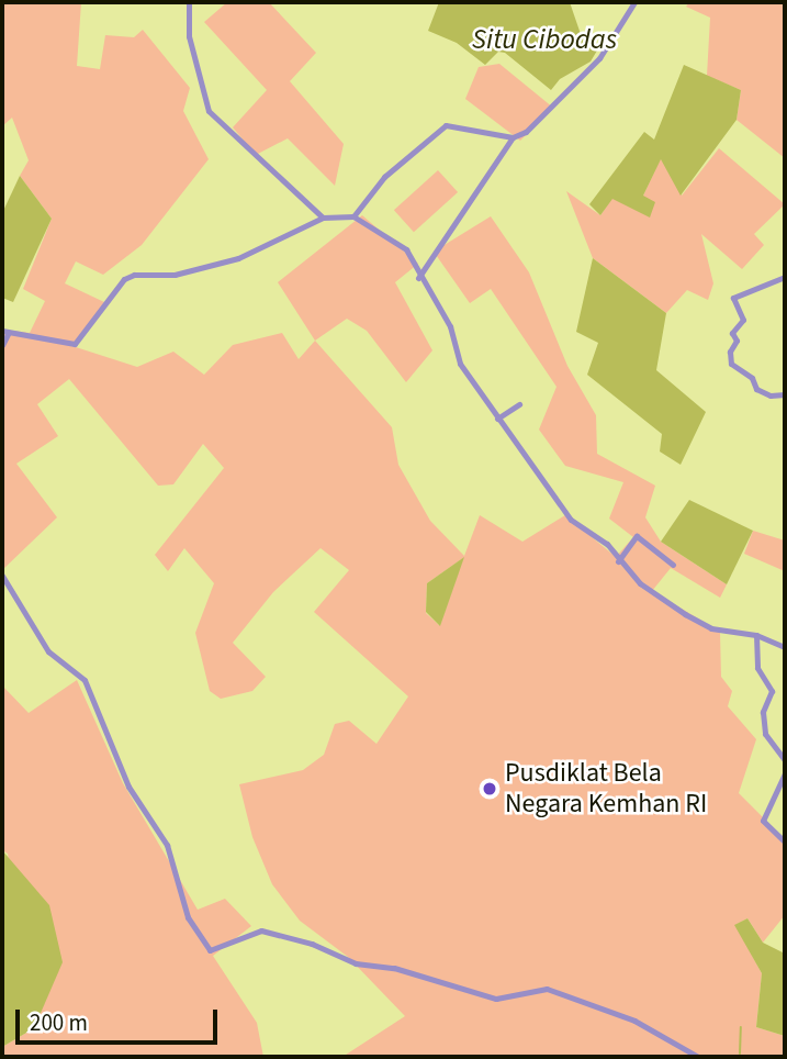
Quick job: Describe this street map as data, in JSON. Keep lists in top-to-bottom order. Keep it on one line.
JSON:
{"water":["Situ Cibodas"],"places":["Pusdiklat Bela Negara Kemhan RI"],"scale_bar":"200 m"}
